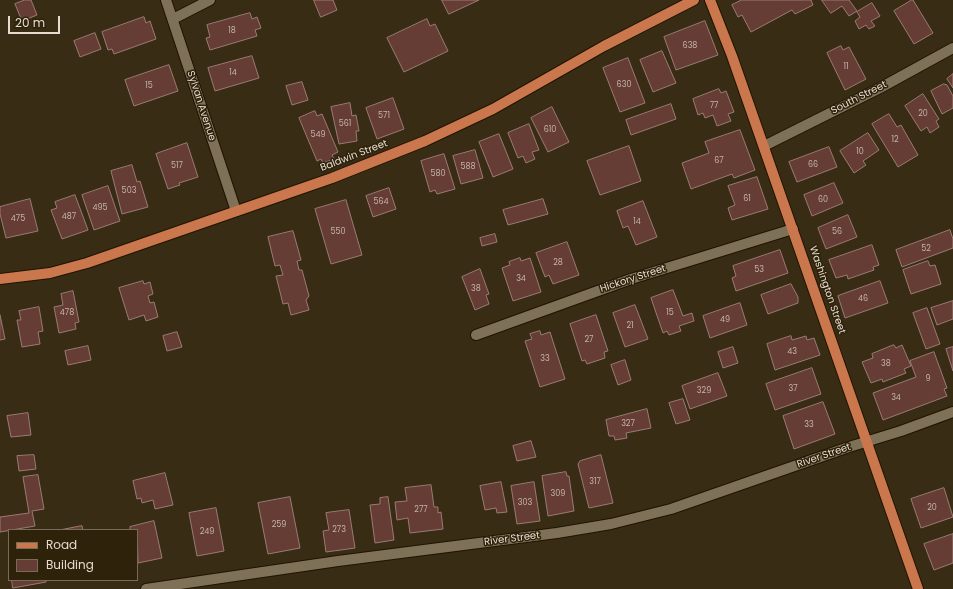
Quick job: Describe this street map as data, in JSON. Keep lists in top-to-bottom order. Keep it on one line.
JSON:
{"streets":{"main road":["Baldwin Street","Washington Street"],"street":["South Street","Sylvan Avenue","Hickory Street","River Street"]},"crossings":[["South Street","Washington Street"],["Sylvan Avenue","Baldwin Street"],["Hickory Street","Washington Street"],["Washington Street","River Street"]],"house_numbers":["18","638","11","14","630","15","77","20","571","561","610","549","12","10","67","66","517","588","580","503","61","60","564","495","487","475","14","550","56","52","28","53","34","38","46","478","15","49","21","27","43","33","38","9","37","329","34","327","33","317","309","303","20","277","259","273","249"],"legend":["Road","Building"],"scale_bar":"20 m"}
